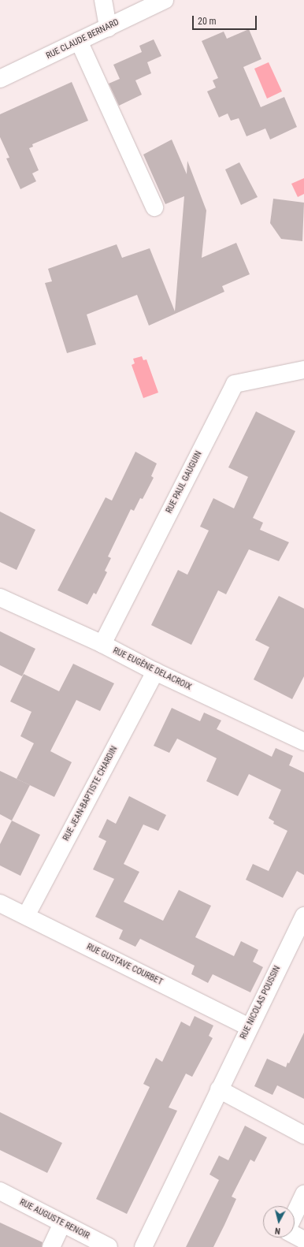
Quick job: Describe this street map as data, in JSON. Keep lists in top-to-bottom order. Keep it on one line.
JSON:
{"streets":{"street":["RUE CLAUDE BERNARD","RUE PAUL GAUGUIN","RUE EUGÈNE DELACROIX","RUE JEAN-BAPTISTE CHARDIN","RUE GUSTAVE COURBET","RUE NICOLAS POUSSIN","RUE AUGUSTE RENOIR"]},"crossings":[["RUE PAUL GAUGUIN","RUE EUGÈNE DELACROIX"],["RUE EUGÈNE DELACROIX","RUE JEAN-BAPTISTE CHARDIN"],["RUE JEAN-BAPTISTE CHARDIN","RUE GUSTAVE COURBET"],["RUE GUSTAVE COURBET","RUE NICOLAS POUSSIN"]],"scale_bar":"20 m","north":"bottom"}
